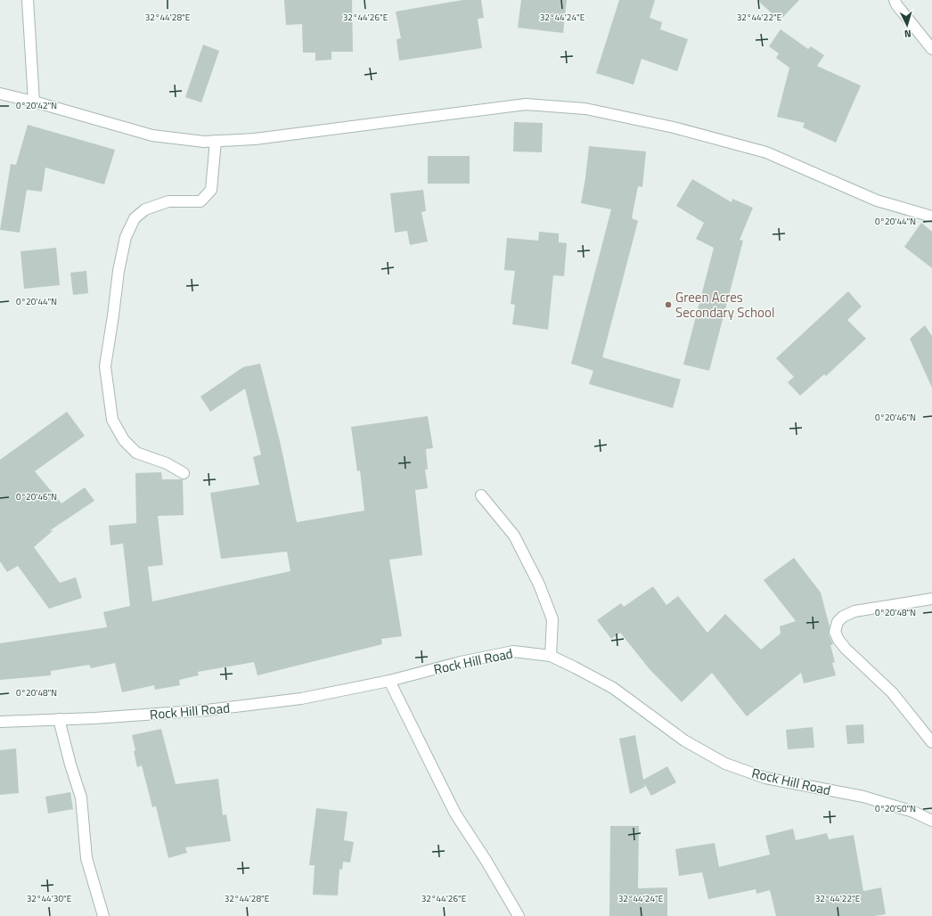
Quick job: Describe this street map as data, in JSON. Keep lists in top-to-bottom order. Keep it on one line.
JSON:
{"streets":{"street":["Rock Hill Road"]},"places":["Green Acres Secondary School"],"north":"bottom","coordinates":["32°44'28\"E","32°44'26\"E","32°44'24\"E","32°44'22\"E","0°20'42\"N","0°20'44\"N","0°20'46\"N","0°20'48\"N","0°20'50\"N","32°44'30\"E"]}
